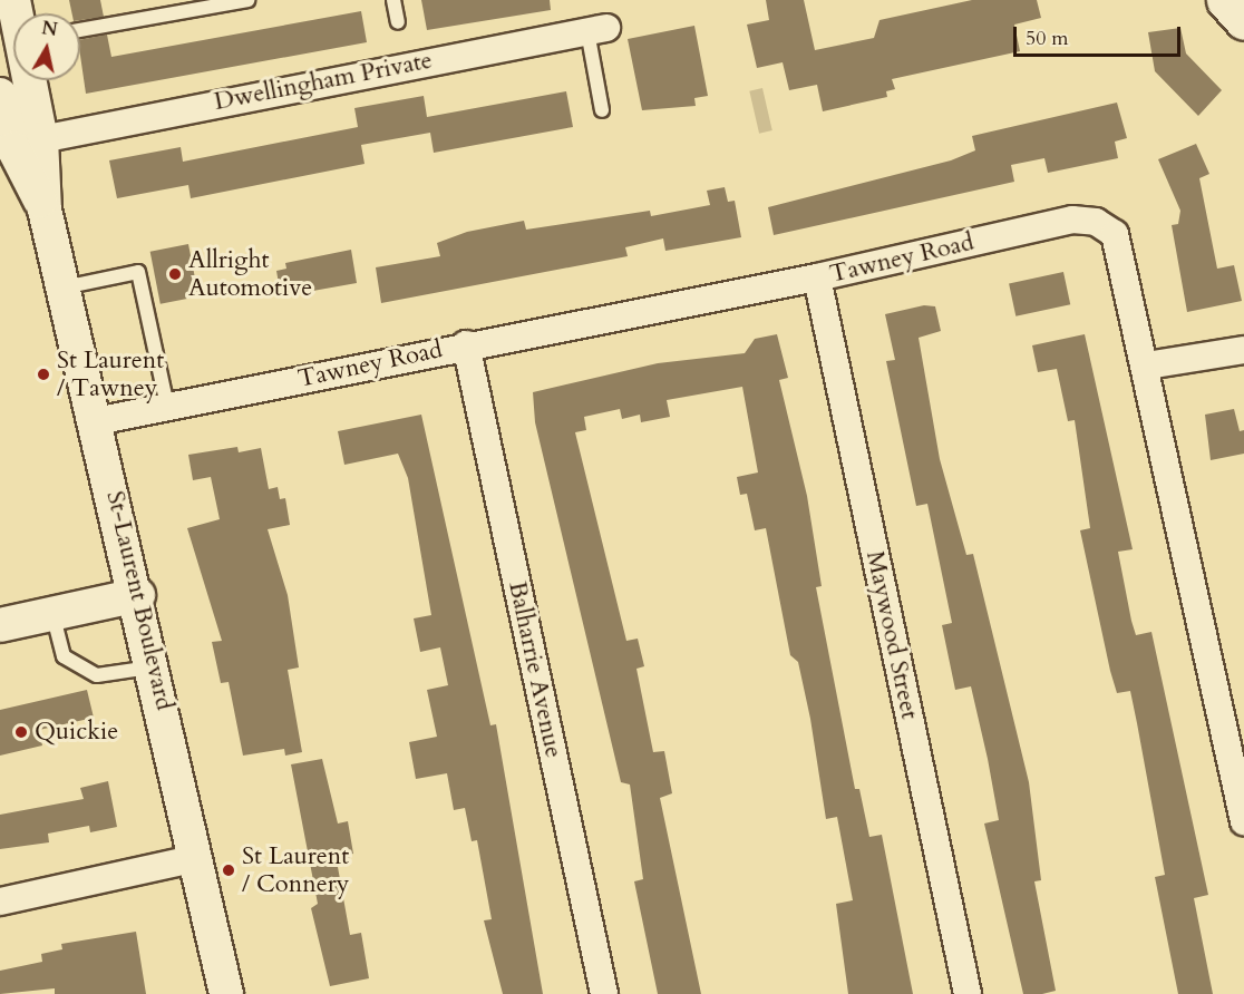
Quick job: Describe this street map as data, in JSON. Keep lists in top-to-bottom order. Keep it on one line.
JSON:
{"streets":{"street":["Dwellingham Private","Tawney Road","St-Laurent Boulevard","Maywood Street","Balharrie Avenue"]},"crossings":[["Dwellingham Private","St-Laurent Boulevard"],["Tawney Road","St-Laurent Boulevard"],["Tawney Road","Maywood Street"],["Tawney Road","Balharrie Avenue"]],"places":["Allright Automotive","St Laurent / Tawney","Quickie","St Laurent / Connery"],"scale_bar":"50 m","north":"top"}
